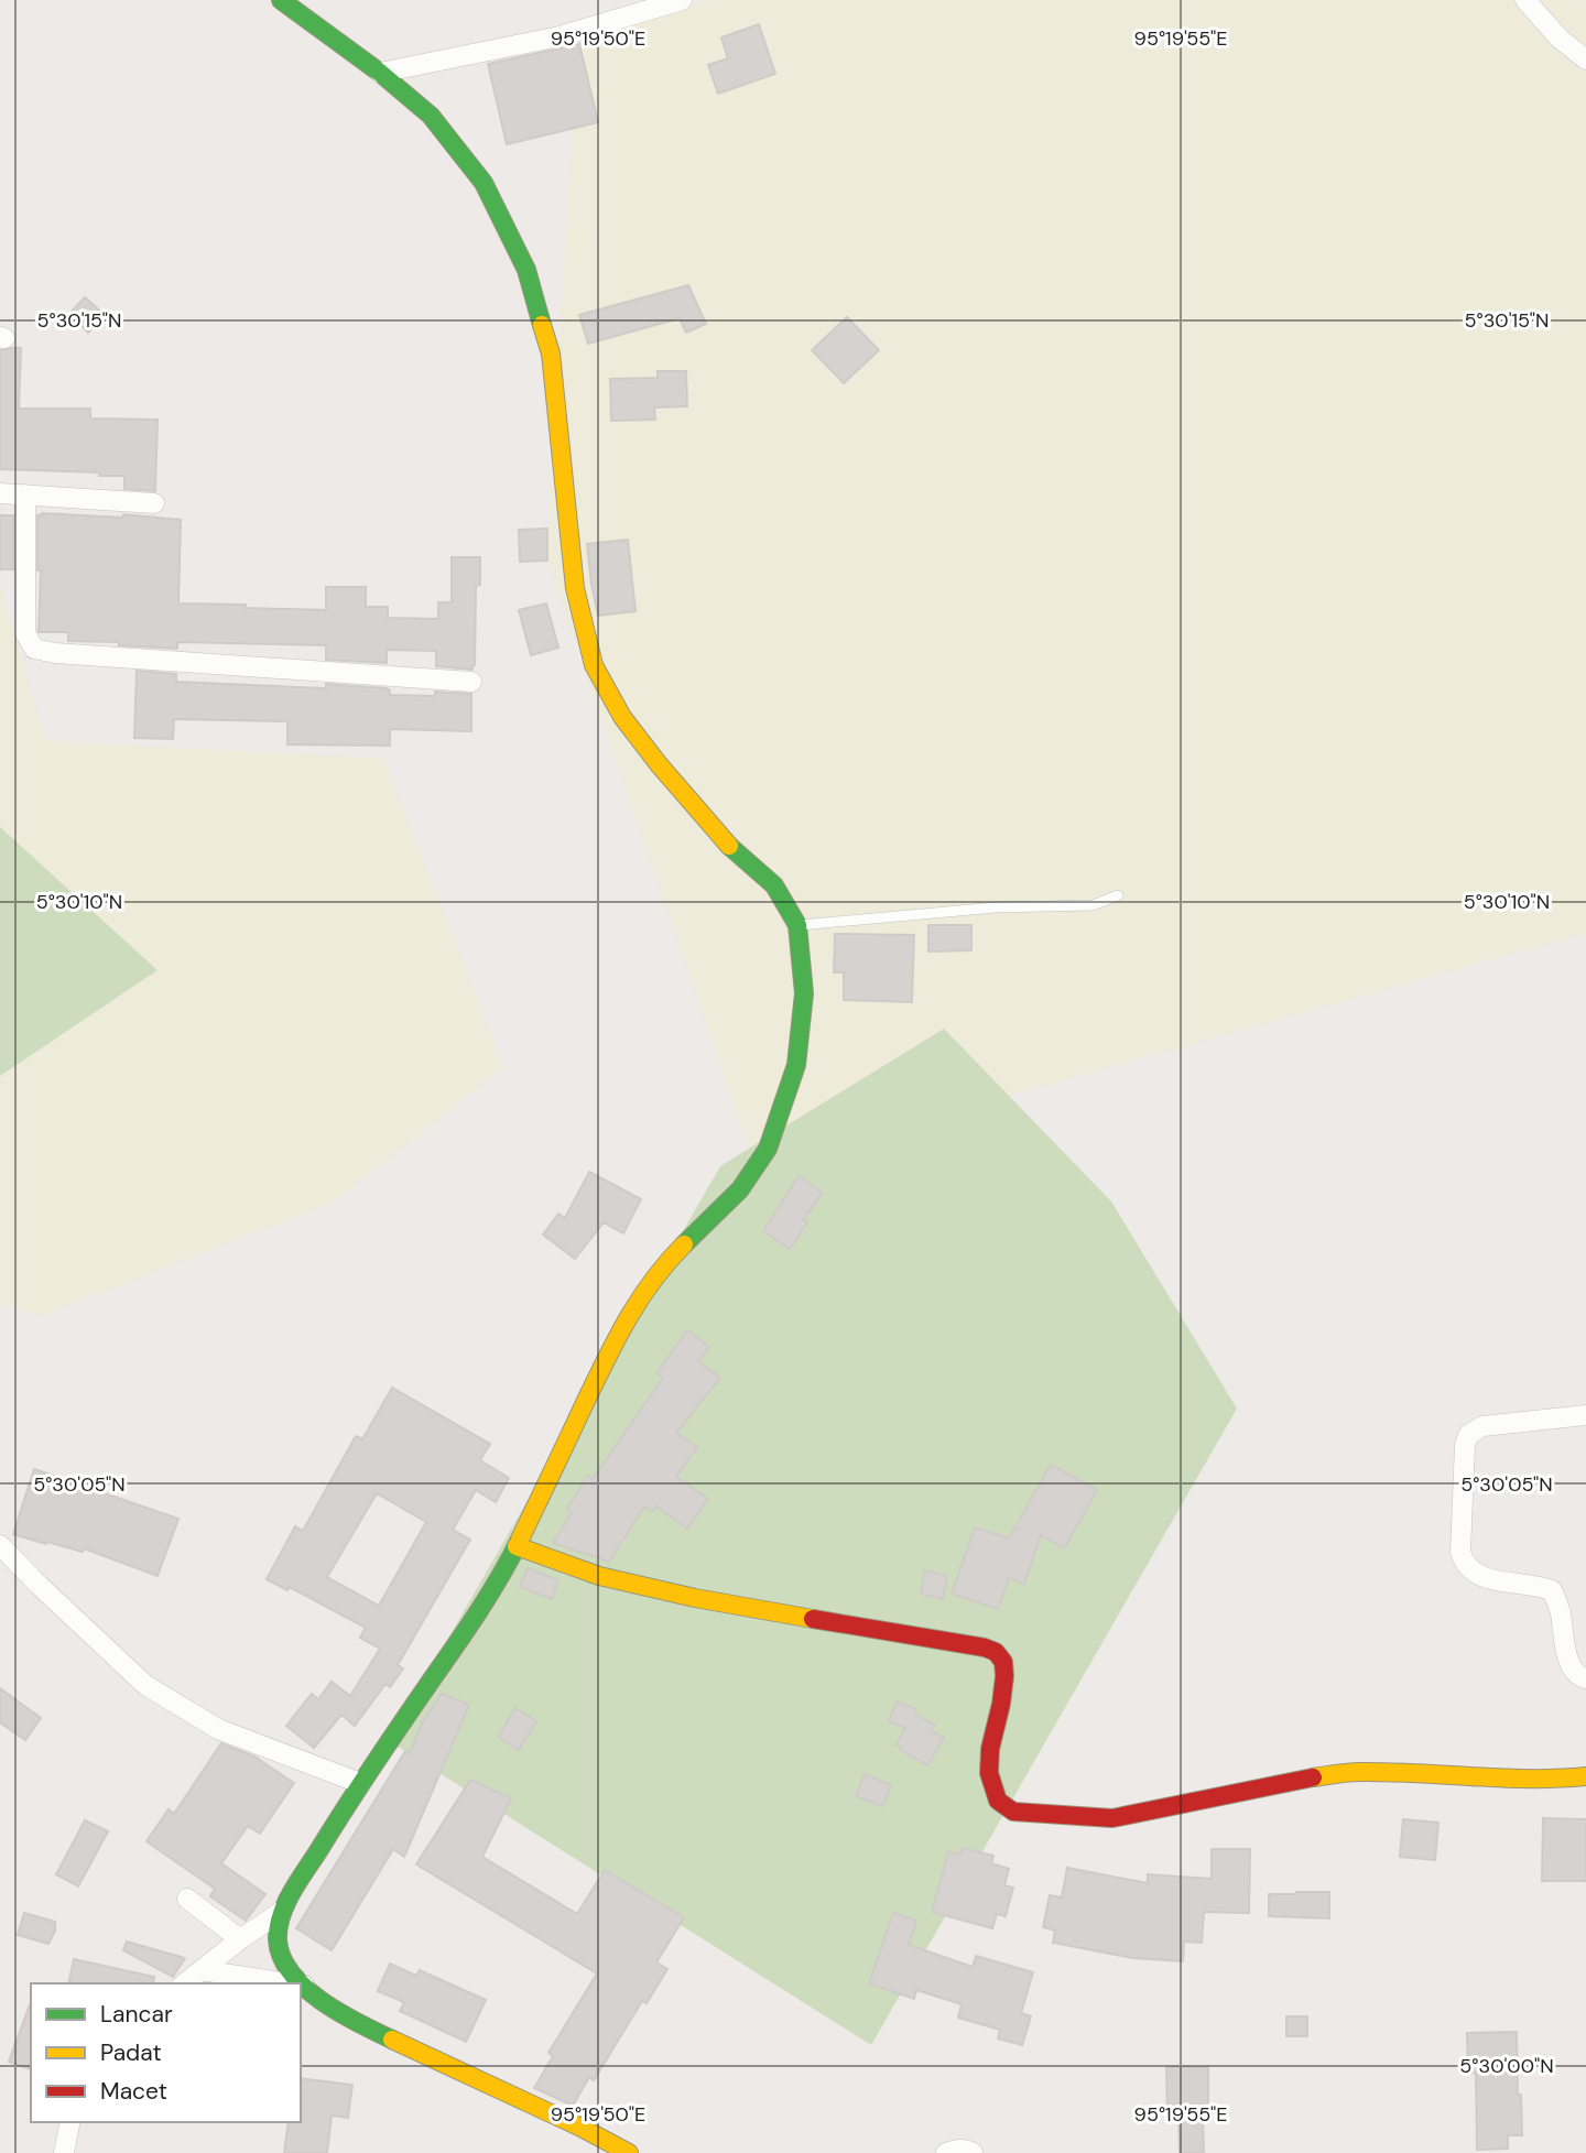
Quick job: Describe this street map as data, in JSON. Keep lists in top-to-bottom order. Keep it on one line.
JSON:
{"legend":["Lancar","Padat","Macet"],"coordinates":["95°19'50\"E","95°19'55\"E","5°30'15\"N","5°30'10\"N","5°30'05\"N","5°30'00\"N"]}
